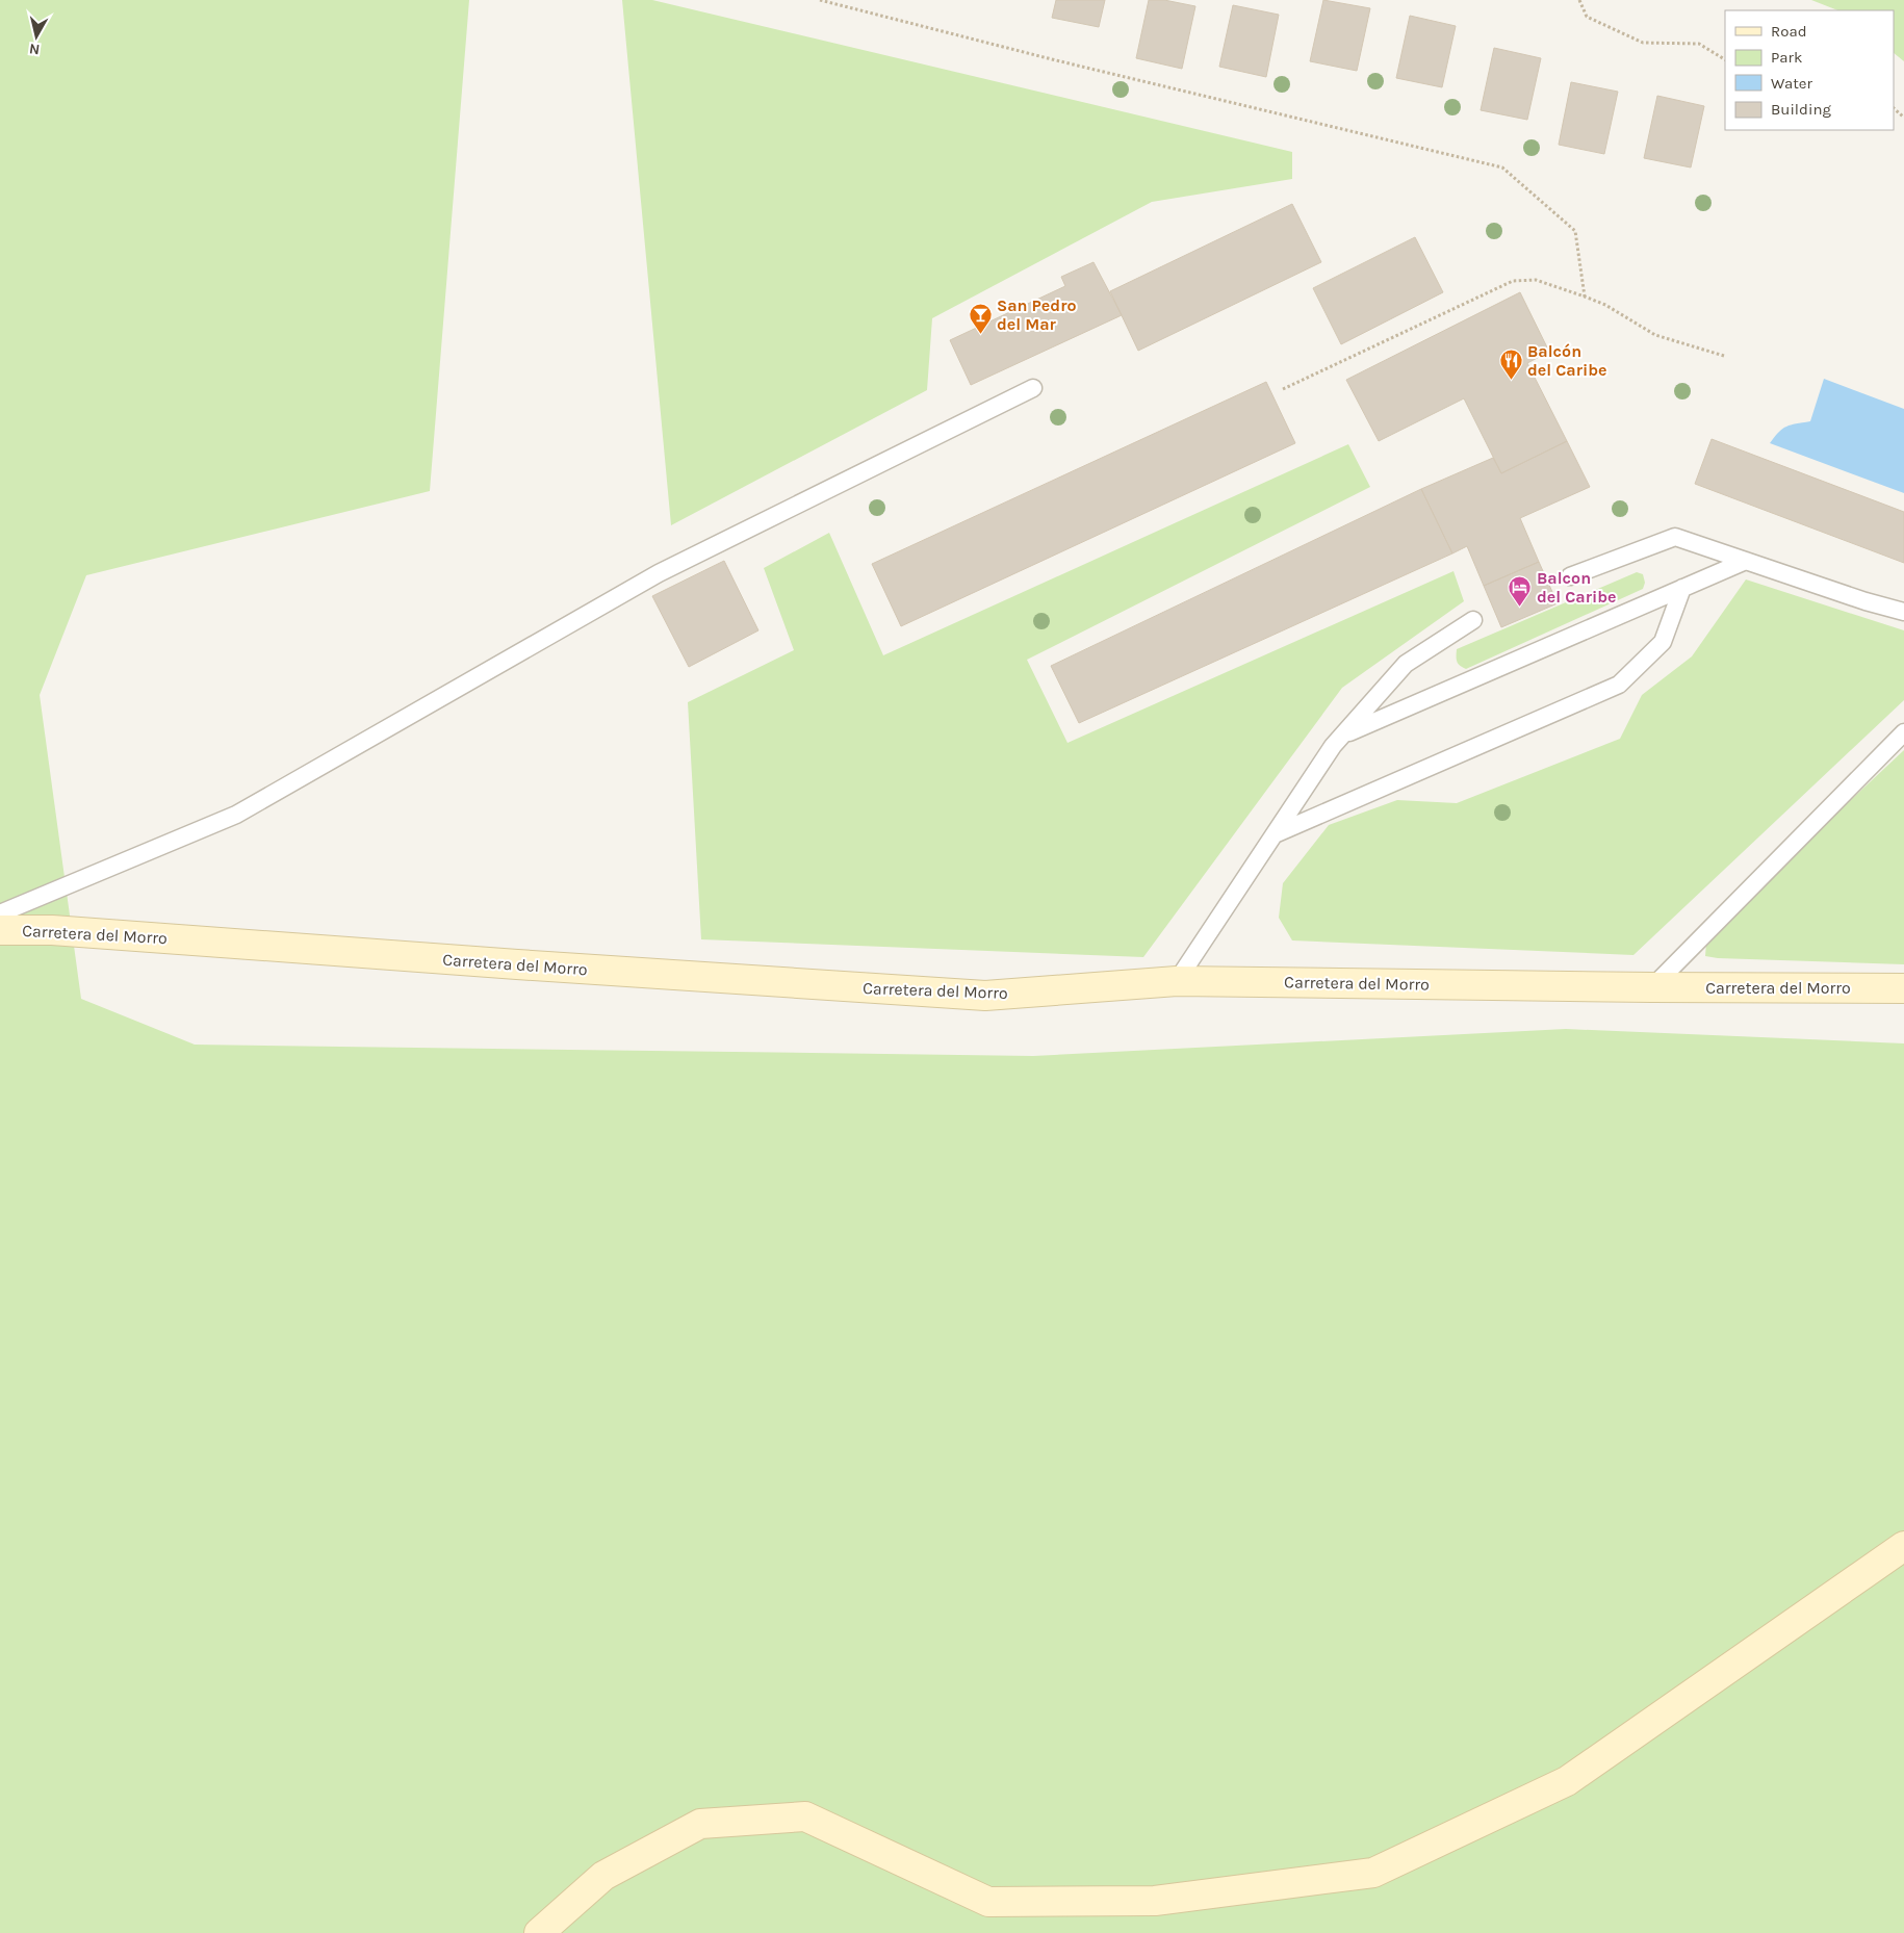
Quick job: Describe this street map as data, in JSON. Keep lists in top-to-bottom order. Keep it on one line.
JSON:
{"streets":{"main road":["Carretera del Morro"]},"places":{"bar":["San Pedro del Mar"],"restaurant":["Balcón del Caribe"],"hotel":["Balcon del Caribe"]},"legend":["Road","Park","Water","Building"],"north":"bottom"}
